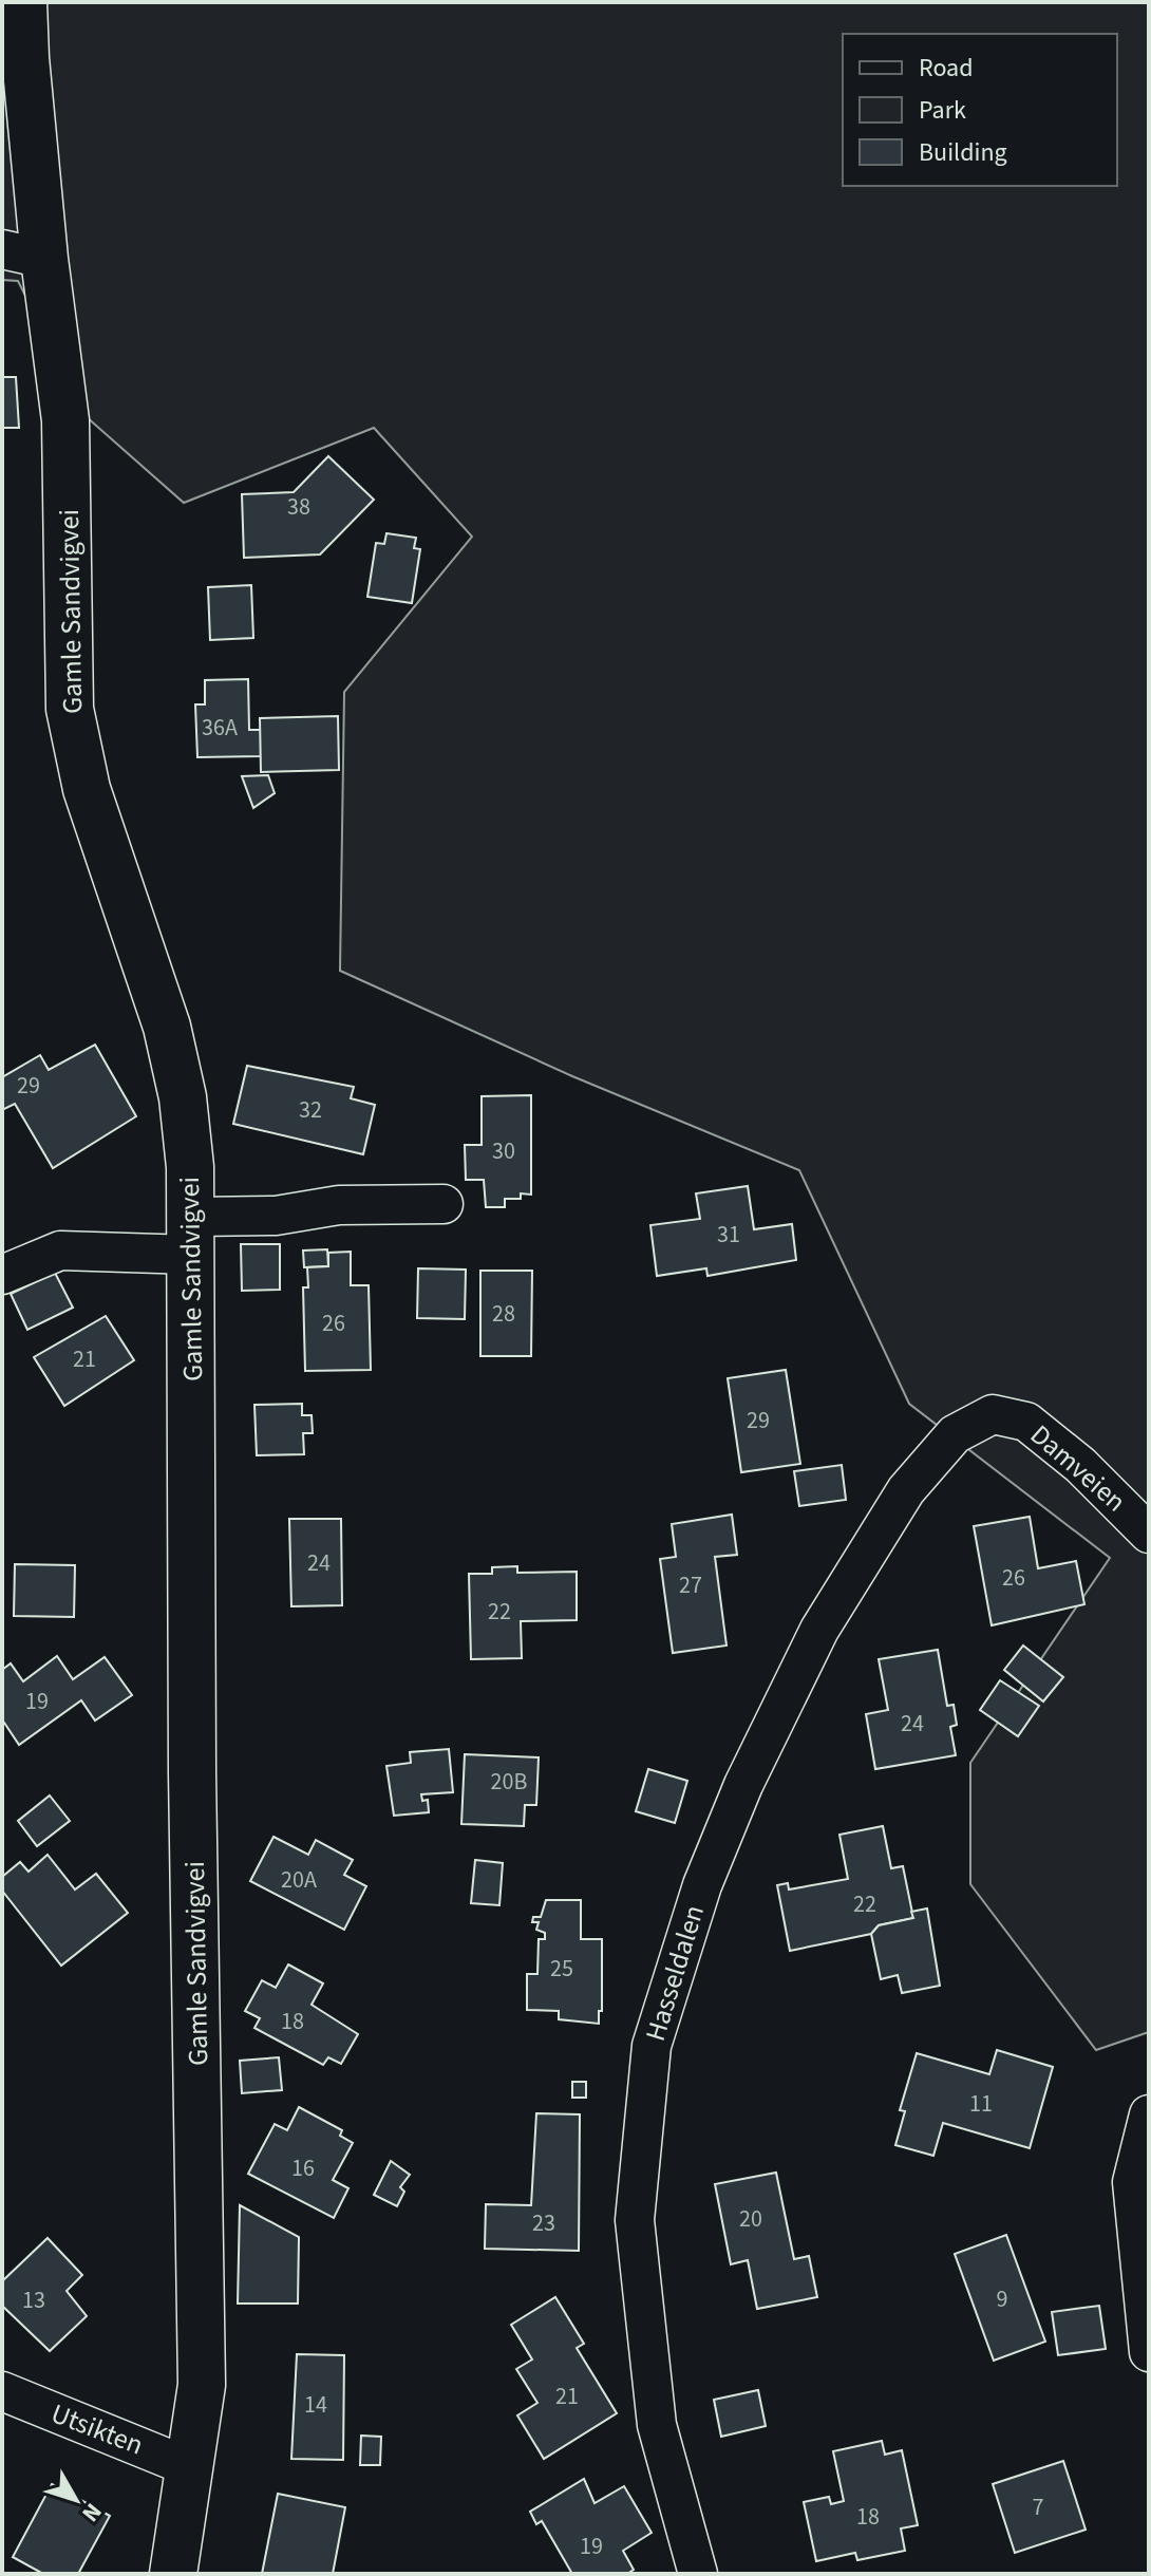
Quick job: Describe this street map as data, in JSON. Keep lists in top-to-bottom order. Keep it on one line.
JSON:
{"streets":{"street":["Gamle Sandvigvei","Damveien","Hasseldalen","Utsikten"]},"crossings":[["Gamle Sandvigvei","Utsikten"],["Damveien","Hasseldalen"]],"house_numbers":["38","36A","29","32","30","31","28","26","21","29","24","26","27","22","19","24","20B","20A","22","25","18","11","16","20","23","9","13","21","14","7","18","19"],"legend":["Road","Park","Building"],"north":"bottom right"}
